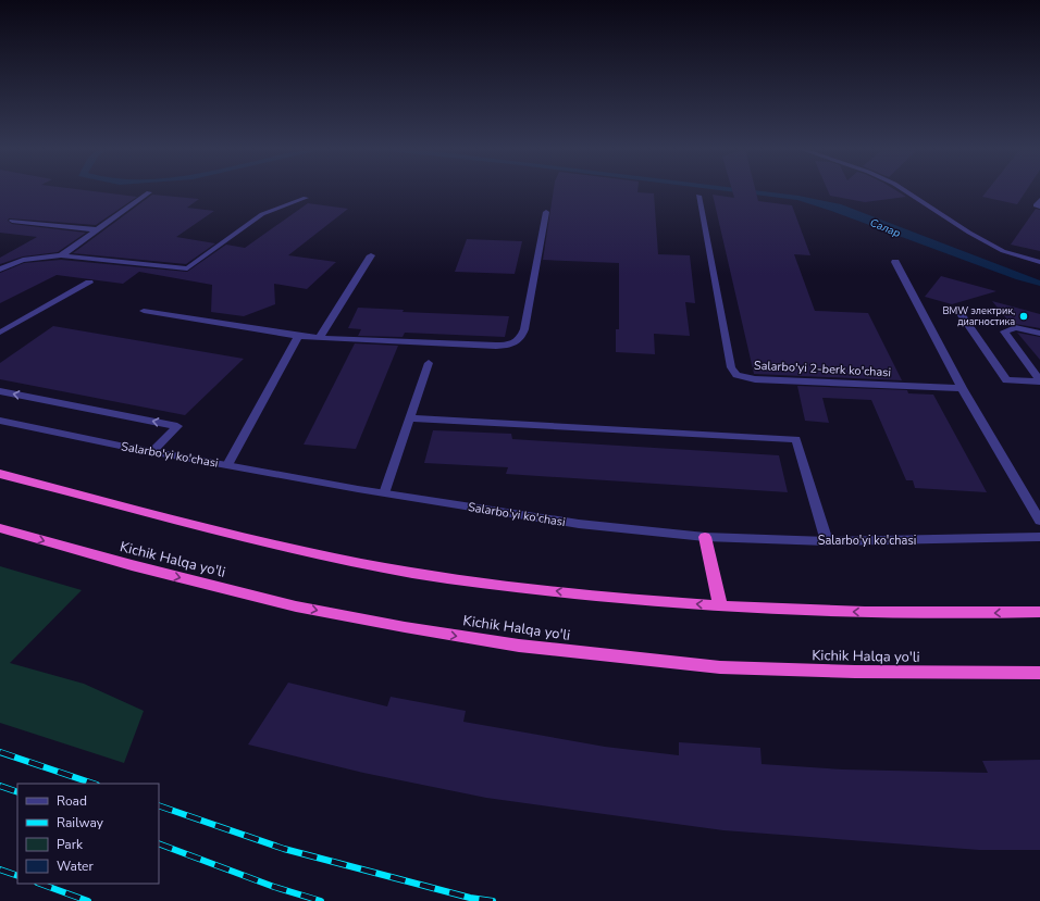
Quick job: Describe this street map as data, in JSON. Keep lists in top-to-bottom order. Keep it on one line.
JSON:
{"streets":{"highway":["Kichik Halqa yo'li"],"street":["Salarbo'yi 2-berk ko'chasi","Salarbo'yi ko'chasi"]},"water":["Салар"],"places":["BMW электрик, диагностика"],"legend":["Road","Railway","Park","Water"]}
